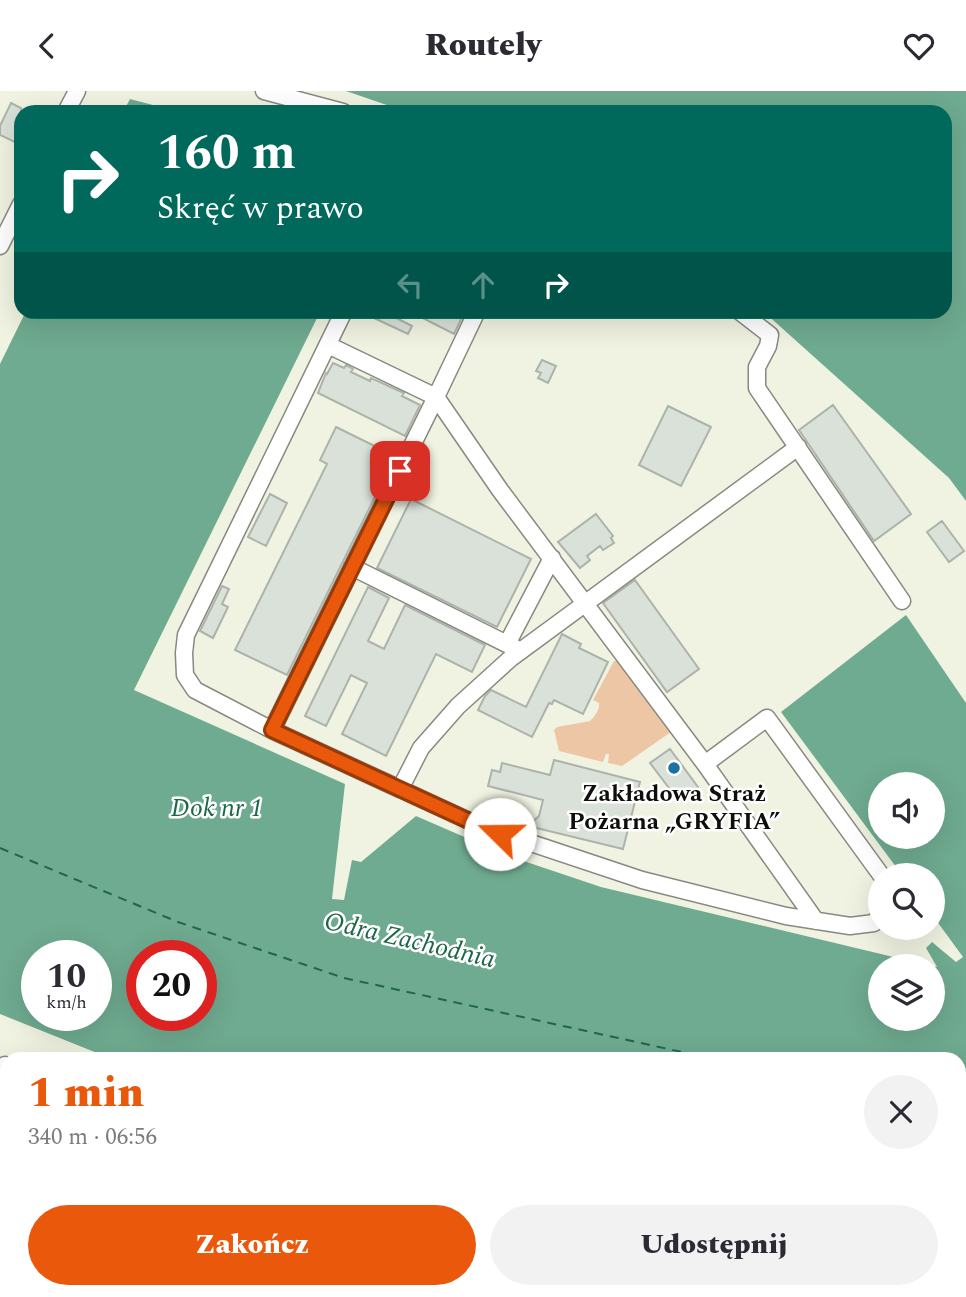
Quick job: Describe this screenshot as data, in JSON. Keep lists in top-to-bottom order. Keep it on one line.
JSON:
{"water":["Dok nr 1","Odra Zachodnia"],"places":["Zakładowa Straż Pożarna „GRYFIA”"],"page":{"header":"Routely","turn":["160 m","Skręć w prawo"],"speed":"10 km/h","limit":"20","heading":["1 min","340 m · 06:56"],"buttons":["Zakończ","Udostępnij"]}}
